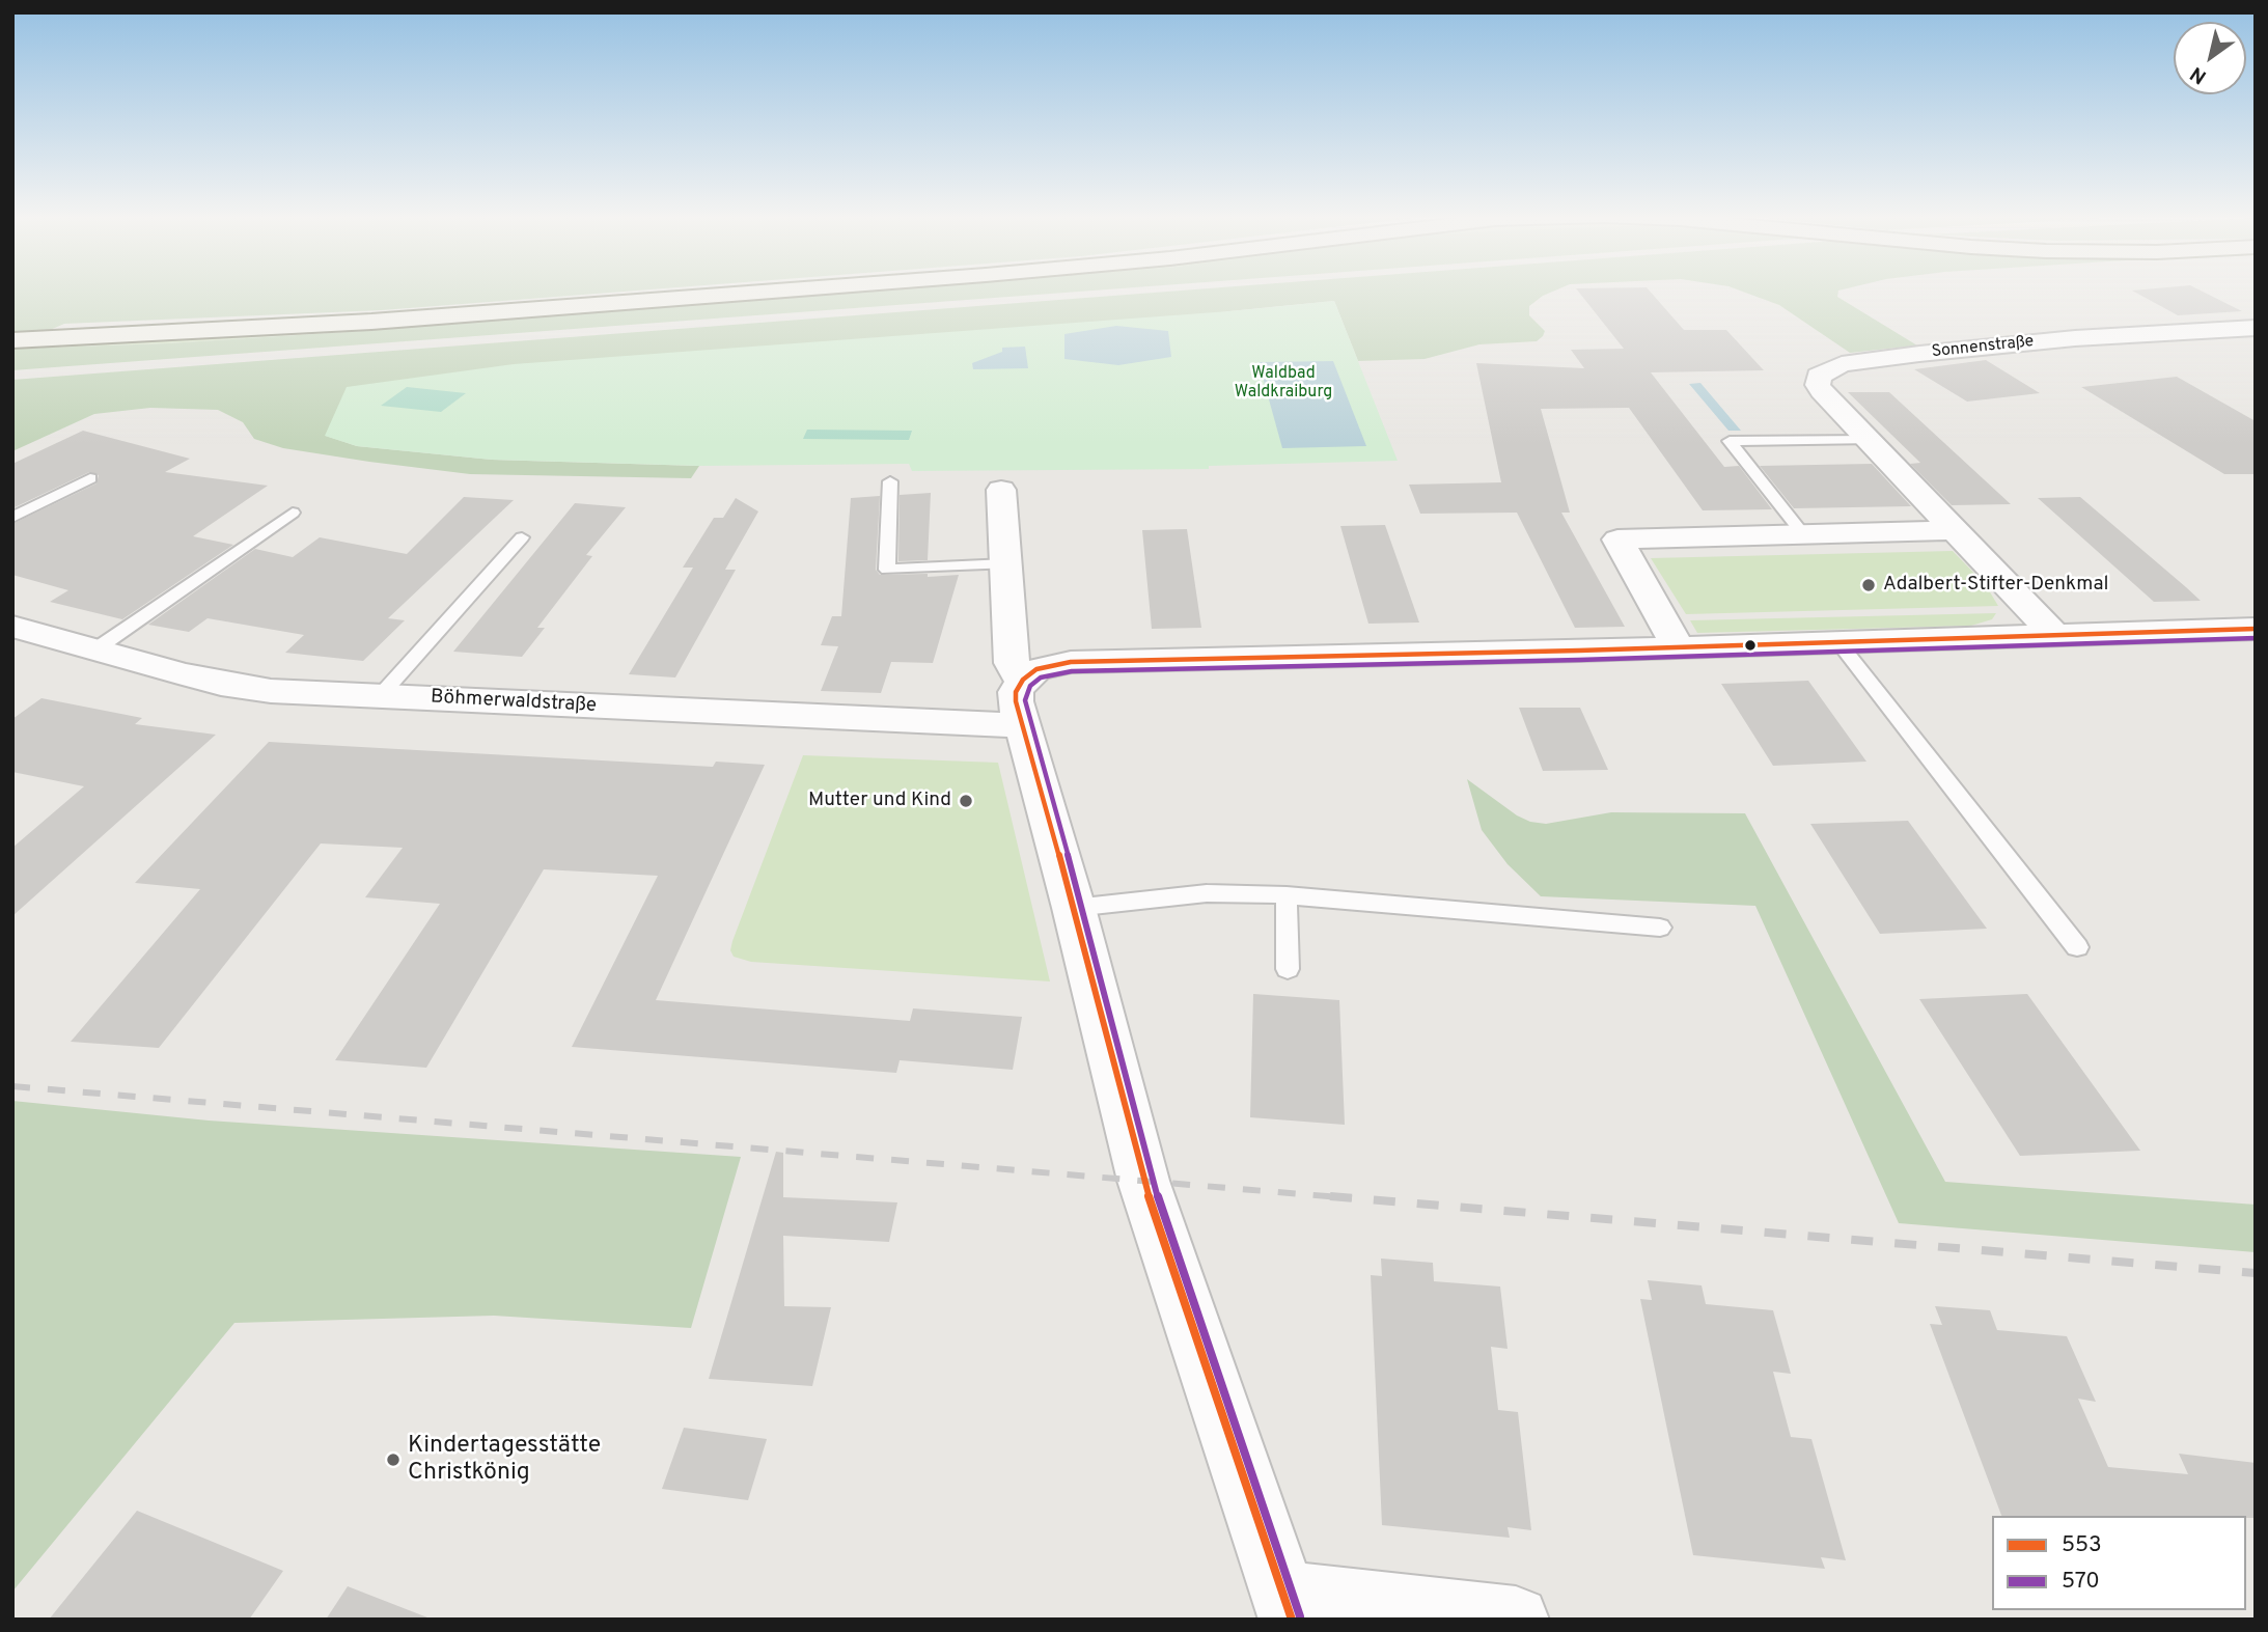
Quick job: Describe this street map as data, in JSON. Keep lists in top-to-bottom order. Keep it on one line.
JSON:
{"streets":{"street":["Sonnenstraße","Böhmerwaldstraße"]},"parks":["Waldbad Waldkraiburg"],"places":["Adalbert-Stifter-Denkmal","Mutter und Kind","Kindertagesstätte Christkönig"],"lines":["transit line 553","transit line 570"],"legend":["553","570"],"north":"bottom left"}
